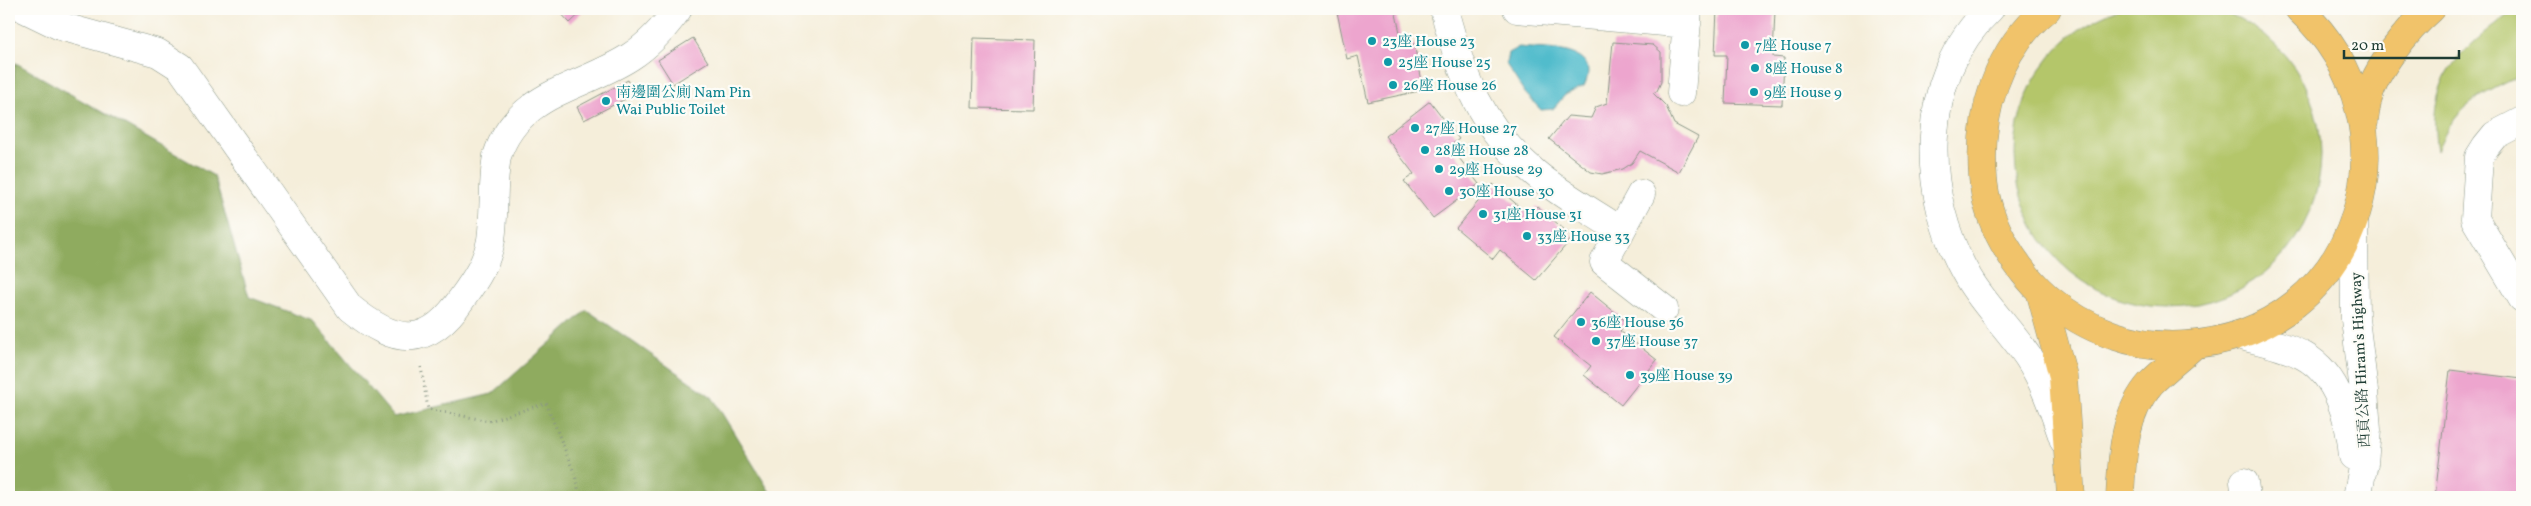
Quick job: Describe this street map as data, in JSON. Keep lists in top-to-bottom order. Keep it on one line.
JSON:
{"streets":{"street":["西貢公路 Hiram's Highway"]},"places":["23座 House 23","7座 House 7","25座 House 25","8座 House 8","26座 House 26","9座 House 9","南邊圍公廁 Nam Pin Wai Public Toilet","27座 House 27","28座 House 28","29座 House 29","30座 House 30","31座 House 31","33座 House 33","36座 House 36","37座 House 37","39座 House 39"],"scale_bar":"20 m"}
